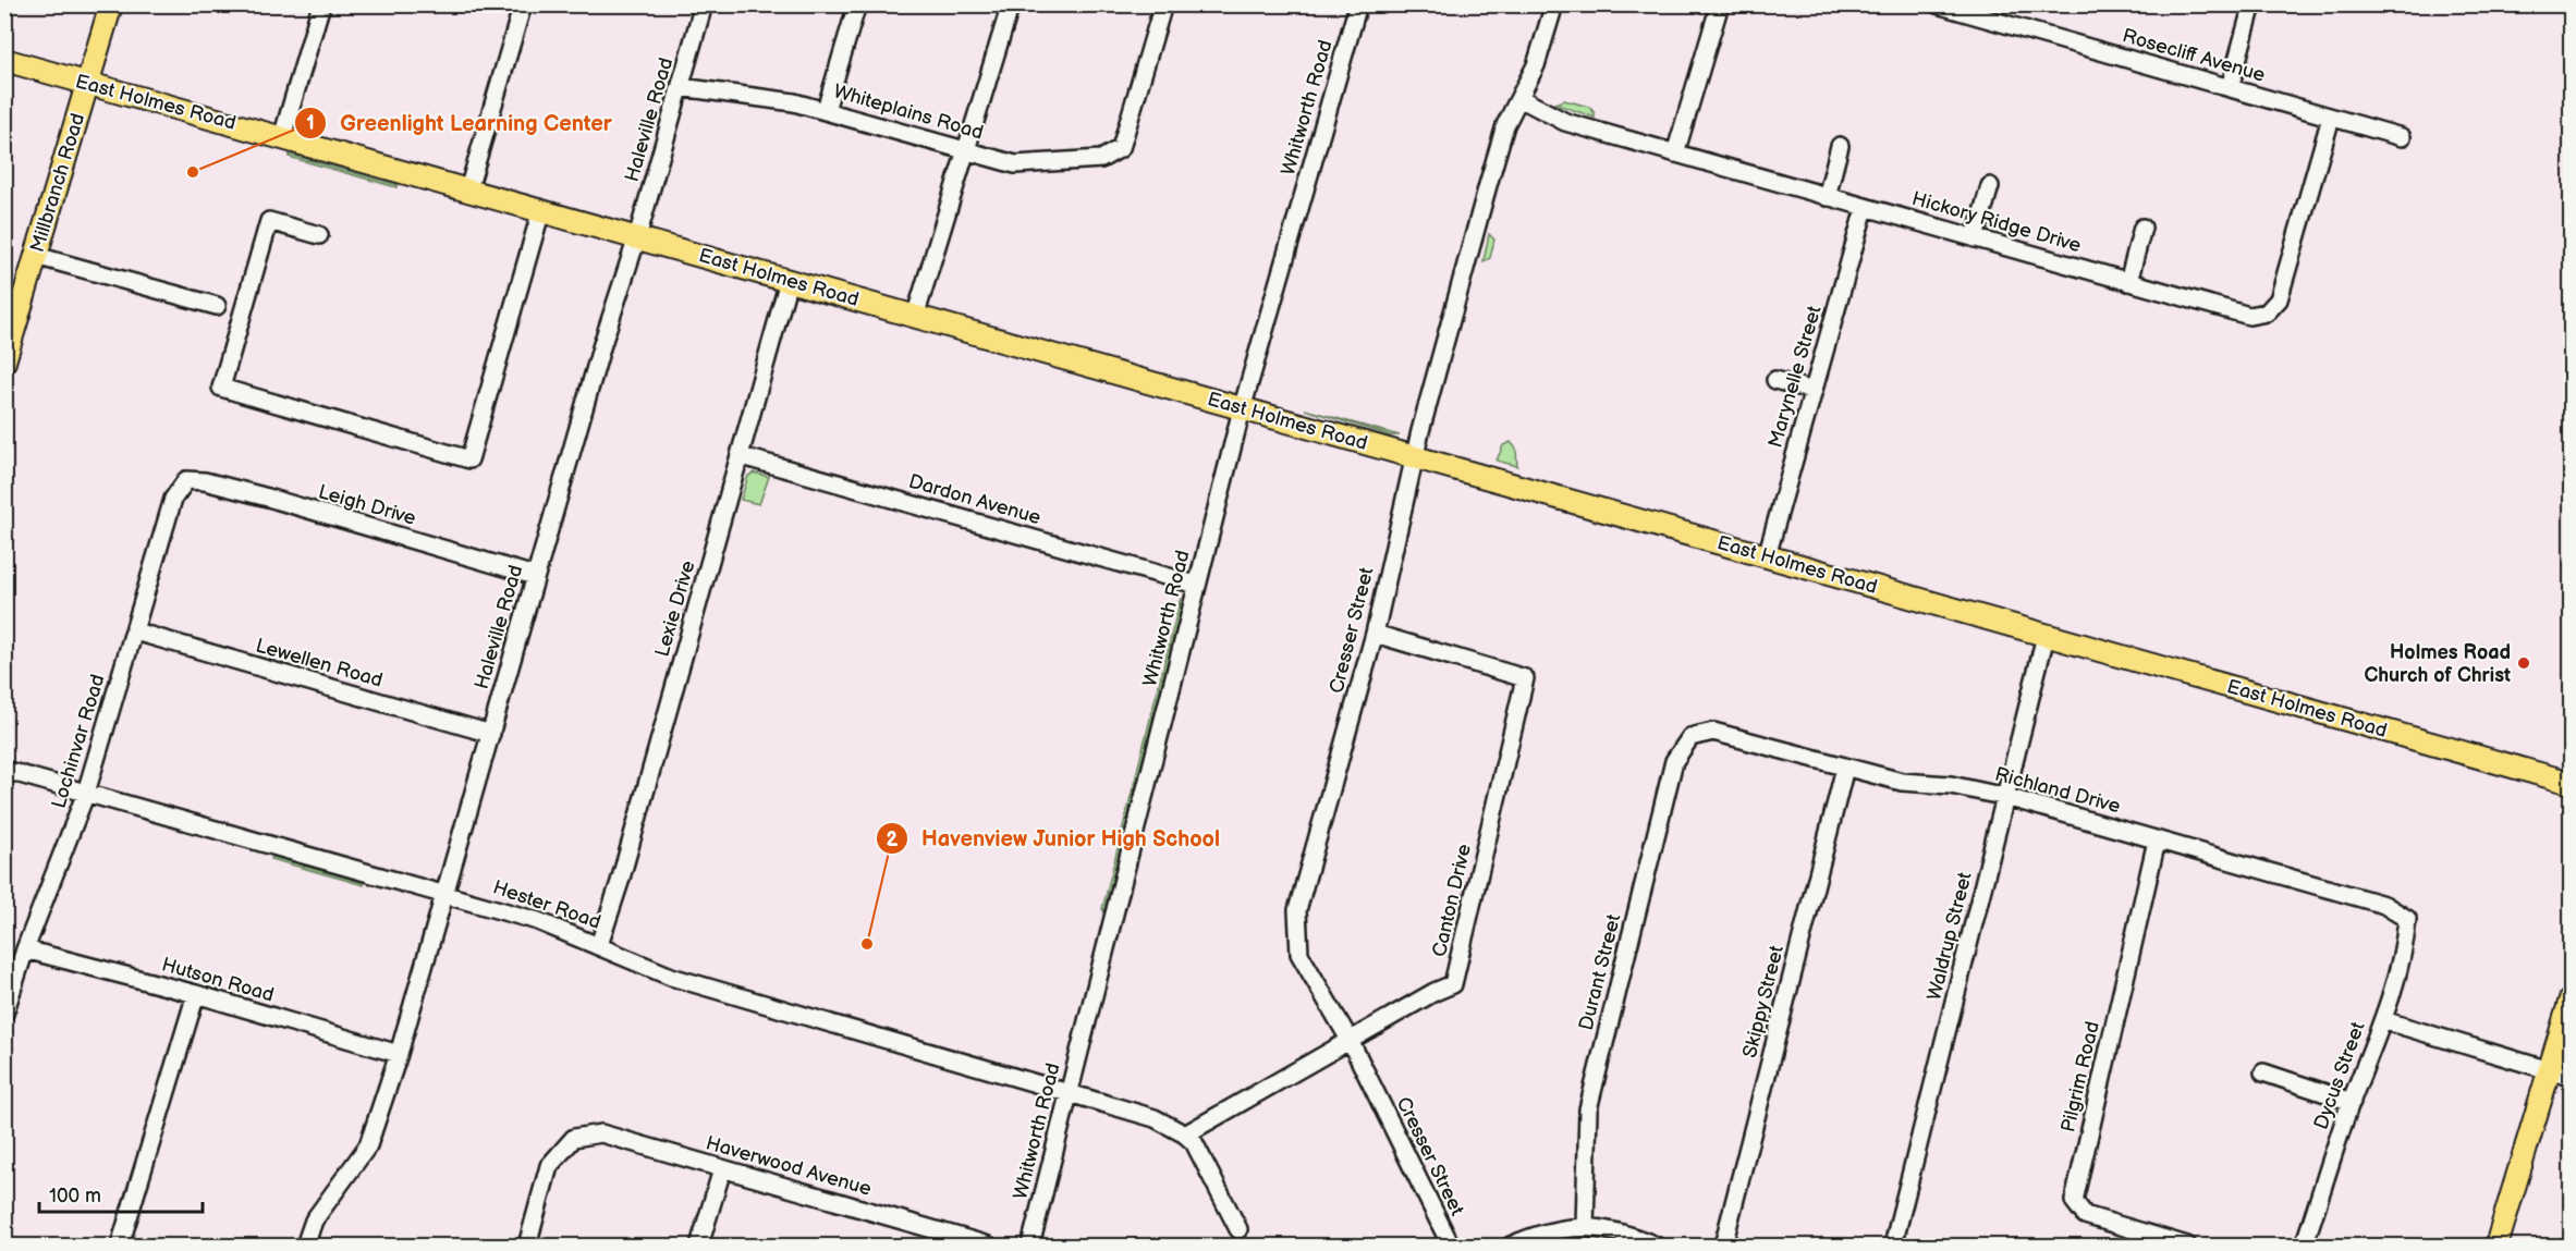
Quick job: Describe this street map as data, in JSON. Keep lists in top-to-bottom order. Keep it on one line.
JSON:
{"streets":{"main road":["East Holmes Road","Millbranch Road"],"street":["Rosecliff Avenue","Whitworth Road","Whiteplains Road","Haleville Road","Hickory Ridge Drive","Marynelle Street","Dardon Avenue","Leigh Drive","Lexie Drive","Cresser Street","Lewellen Road","Lochinvar Road","Richland Drive","Canton Drive","Hester Road","Waldrup Street","Durant Street","Hutson Road","Skippy Street","Dycus Street","Pilgrim Road","Haverwood Avenue"]},"crossings":[["Rosecliff Avenue","Hickory Ridge Drive"],["East Holmes Road","Whitworth Road"],["East Holmes Road","Haleville Road"],["East Holmes Road","Millbranch Road"],["East Holmes Road","Marynelle Street"],["East Holmes Road","Lexie Drive"],["East Holmes Road","Cresser Street"],["East Holmes Road","Waldrup Street"],["Whitworth Road","Dardon Avenue"],["Whitworth Road","Hester Road"],["Whiteplains Road","Haleville Road"],["Haleville Road","Leigh Drive"],["Haleville Road","Lewellen Road"],["Haleville Road","Hester Road"],["Haleville Road","Hutson Road"],["Hickory Ridge Drive","Marynelle Street"],["Hickory Ridge Drive","Cresser Street"],["Dardon Avenue","Lexie Drive"],["Leigh Drive","Lochinvar Road"],["Lexie Drive","Hester Road"],["Cresser Street","Canton Drive"],["Lewellen Road","Lochinvar Road"],["Lochinvar Road","Hester Road"],["Lochinvar Road","Hutson Road"],["Richland Drive","Waldrup Street"],["Richland Drive","Durant Street"],["Richland Drive","Skippy Street"],["Richland Drive","Dycus Street"],["Richland Drive","Pilgrim Road"],["Canton Drive","Hester Road"]],"places":["Greenlight Learning Center","Holmes Road Church of Christ","Havenview Junior High School"],"scale_bar":"100 m"}
